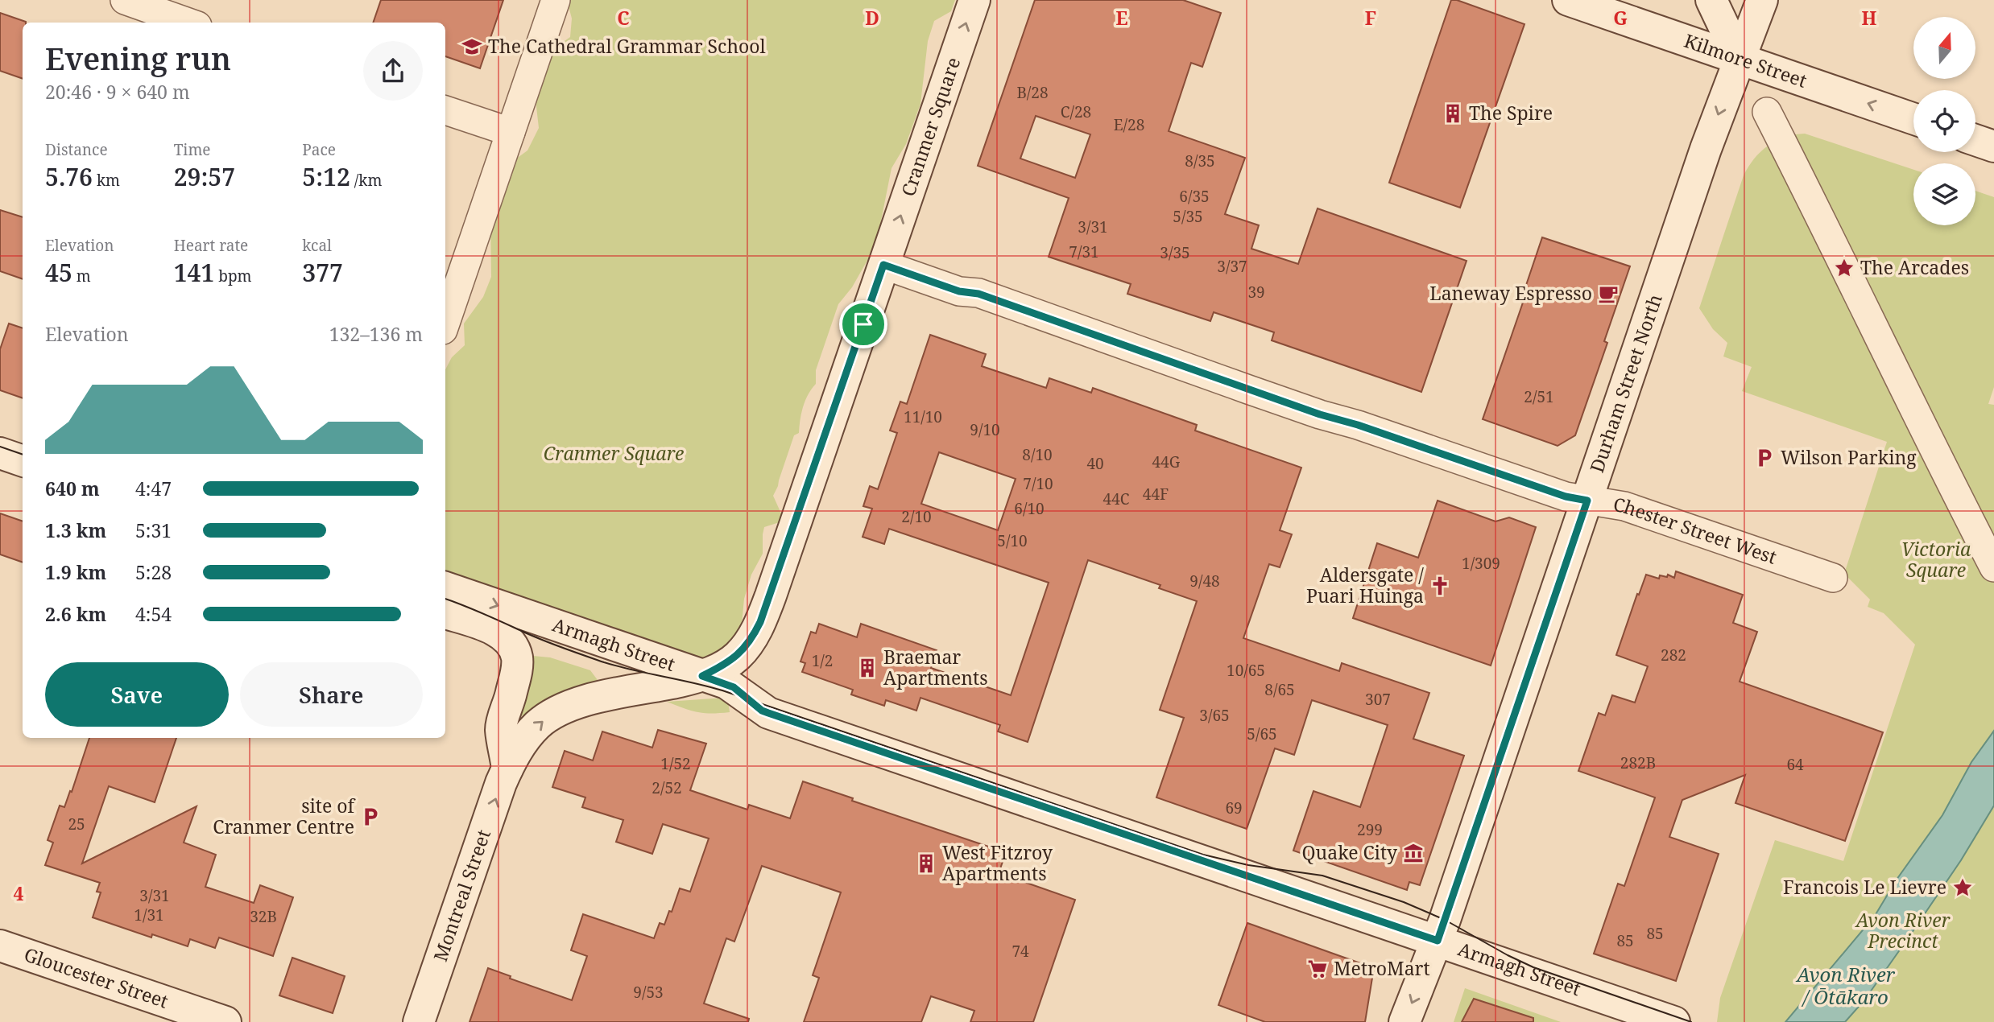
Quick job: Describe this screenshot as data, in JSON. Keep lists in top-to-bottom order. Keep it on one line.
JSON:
{"streets":{"main road":["Kilmore Street","Cranmer Square","Durham Street North","Armagh Street","Montreal Street","Gloucester Street"],"street":["Chester Street West"]},"crossings":[["Kilmore Street","Durham Street North"],["Cranmer Square","Chester Street West"],["Cranmer Square","Armagh Street"],["Cranmer Square","Montreal Street"],["Durham Street North","Chester Street West"],["Durham Street North","Armagh Street"],["Armagh Street","Montreal Street"]],"one_way":["Kilmore Street","Cranmer Square","Durham Street North","Montreal Street"],"water":["Avon River / Ōtākaro"],"parks":["Cranmer Square","Victoria Square","Avon River Precinct"],"places":{"school or university":["The Cathedral Grammar School"],"building":["The Spire","Braemar Apartments","West Fitzroy Apartments"],"place":["The Arcades","Francois Le Lievre"],"cafe":["Laneway Espresso"],"parking":["Wilson Parking","site of Cranmer Centre"],"church":["Aldersgate / Puari Huinga"],"museum":["Quake City"],"supermarket":["MetroMart"]},"house_numbers":["B/28","C/28","E/28","8/35","6/35","5/35","3/31","7/31","3/35","3/37","39","2/51","11/10","9/10","8/10","44G","40","7/10","44F","44C","6/10","2/10","5/10","1/309","9/48","282","1/2","10/65","8/65","307","3/65","5/65","282B","1/52","64","2/52","69","25","299","3/31","1/31","32B","85","85","74","9/53"],"north":"top","page":{"heading":["Evening run","20:46 · 9 × 640 m"],"stats":[["Distance","5.76 km"],["Time","29:57"],["Pace","5:12 /km"],["Elevation","45 m"],["Heart rate","141 bpm"],["kcal","377"]],"chart":["Elevation","132–136 m"],"list":[{"name":"640 m","note":"4:47"},{"name":"1.3 km","note":"5:31"},{"name":"1.9 km","note":"5:28"},{"name":"2.6 km","note":"4:54"}],"buttons":["Save","Share"]},"grid":{"columns":["C","D","E","F","G","H"],"rows":["4"]}}
